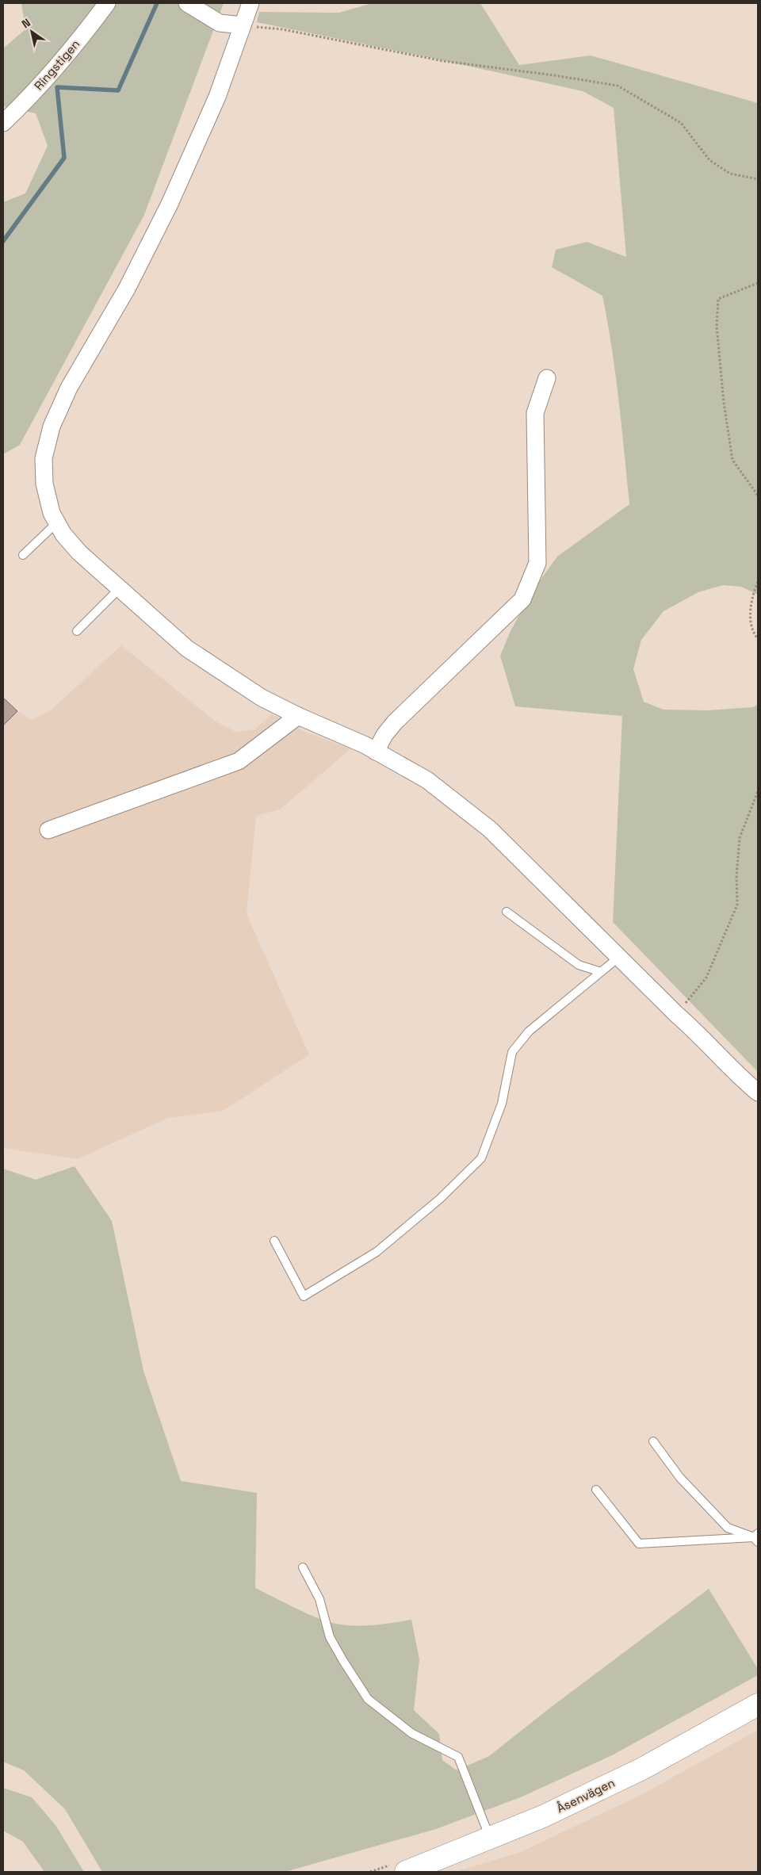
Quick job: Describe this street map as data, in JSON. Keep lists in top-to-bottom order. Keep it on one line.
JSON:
{"streets":{"street":["Ringstigen","Åsenvägen"]},"north":"top left"}
